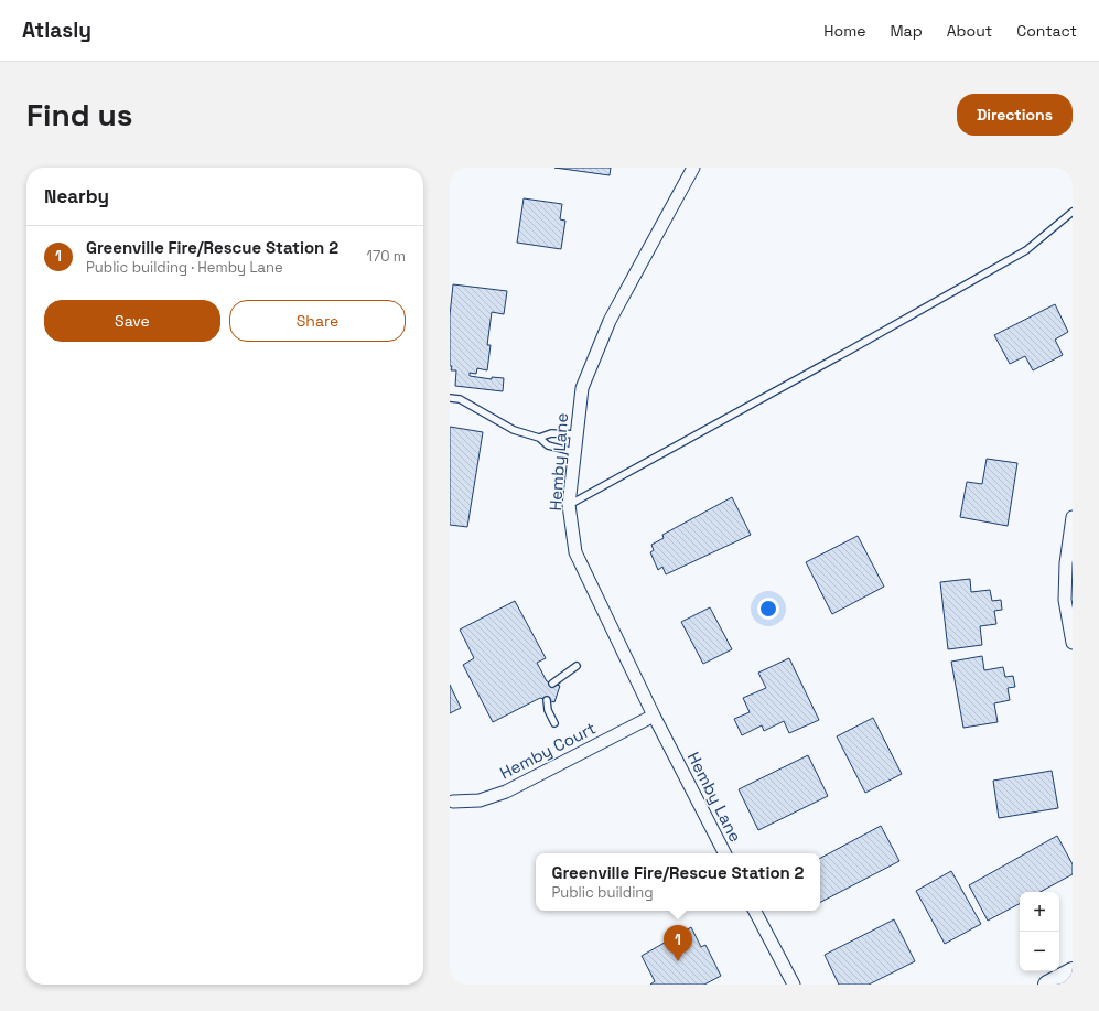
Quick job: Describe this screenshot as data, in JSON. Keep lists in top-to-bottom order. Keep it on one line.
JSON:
{"streets":{"street":["Hemby Lane","Hemby Court"]},"crossings":[["Hemby Lane","Hemby Court"]],"page":{"header":"Atlasly","nav":["Home","Map","About","Contact"],"buttons":["Directions",["Save","Share"]],"title":"Find us","heading":"Nearby","list":[{"mark":"1","name":"Greenville Fire/Rescue Station 2","note":"Public building · Hemby Lane","value":"170 m"}],"popup":["Greenville Fire/Rescue Station 2","Public building"],"map_buttons":["+","−"],"pins":"1"}}
